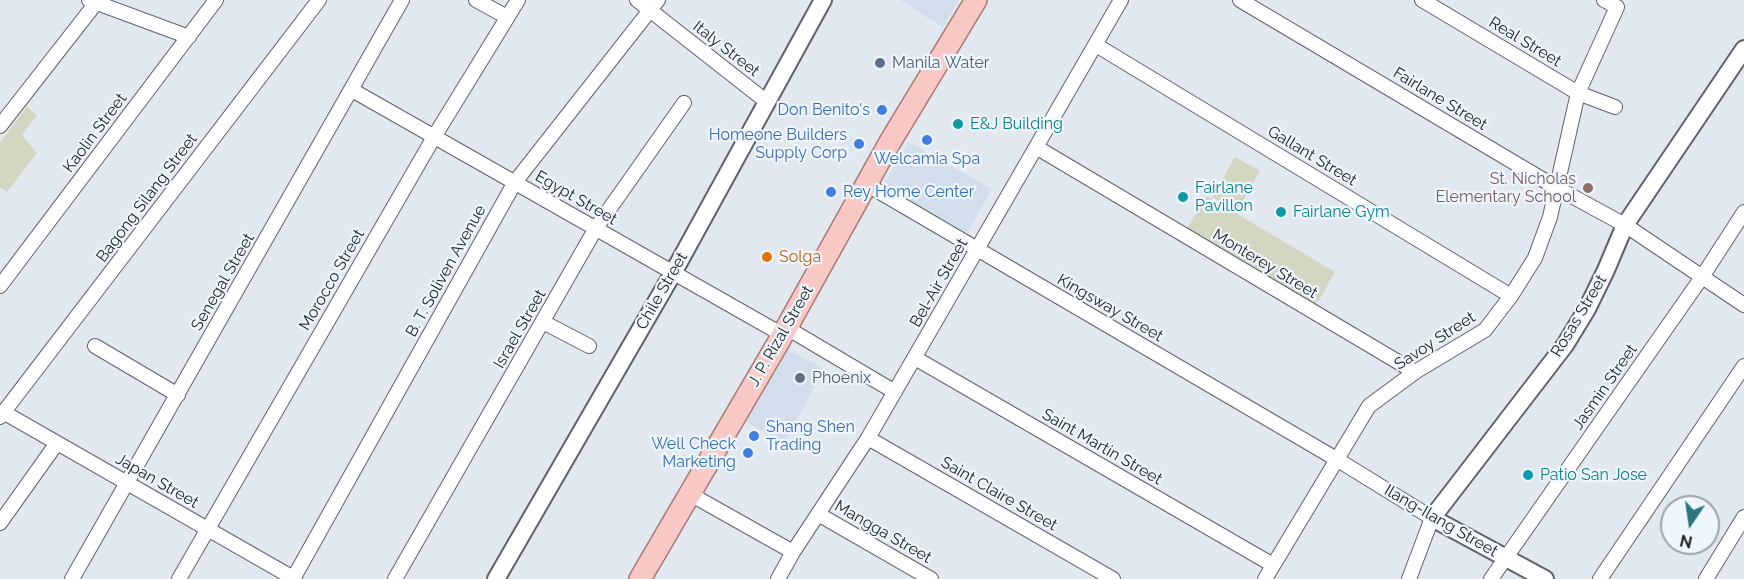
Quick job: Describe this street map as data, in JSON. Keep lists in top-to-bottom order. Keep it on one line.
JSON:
{"streets":{"main road":["J. P. Rizal Street"],"street":["Real Street","Italy Street","Fairlane Street","Kaolin Street","Gallant Street","Bagong Silang Street","Egypt Street","Monterey Street","B. T. Soliven Avenue","Morocco Street","Senegal Street","Bel-Air Street","Chile Street","Kingsway Street","Rosas Street","Israel Street","Savoy Street","Jasmin Street","Saint Martin Street","Japan Street","Saint Claire Street","Ilang-Ilang Street","Mangga Street"]},"crossings":[["Real Street","Savoy Street"],["Italy Street","B. T. Soliven Avenue"],["Italy Street","Chile Street"],["Fairlane Street","Rosas Street"],["Fairlane Street","Savoy Street"],["Fairlane Street","Jasmin Street"],["Gallant Street","Bel-Air Street"],["Gallant Street","Savoy Street"],["Bagong Silang Street","Japan Street"],["Egypt Street","B. T. Soliven Avenue"],["Egypt Street","Morocco Street"],["Egypt Street","Senegal Street"],["Egypt Street","Bel-Air Street"],["Egypt Street","Chile Street"],["Egypt Street","Israel Street"],["Egypt Street","J. P. Rizal Street"],["Monterey Street","Bel-Air Street"],["Monterey Street","Savoy Street"],["B. T. Soliven Avenue","Japan Street"],["Morocco Street","Japan Street"],["Senegal Street","Japan Street"],["Bel-Air Street","Kingsway Street"],["Bel-Air Street","Saint Martin Street"],["Bel-Air Street","Saint Claire Street"],["Bel-Air Street","Mangga Street"],["Kingsway Street","J. P. Rizal Street"],["Kingsway Street","Savoy Street"],["Kingsway Street","Ilang-Ilang Street"],["Rosas Street","Ilang-Ilang Street"],["Savoy Street","Saint Martin Street"],["Savoy Street","Ilang-Ilang Street"],["Jasmin Street","Ilang-Ilang Street"]],"places":["Manila Water","Don Benito's","E&J Building","Welcamia Spa","Homeone Builders Supply Corp","St. Nicholas Elementary School","Rey Home Center","Fairlane Pavillon","Fairlane Gym","Solga","Phoenix","Shang Shen Trading","Well Check Marketing","Patio San Jose"],"north":"bottom"}
